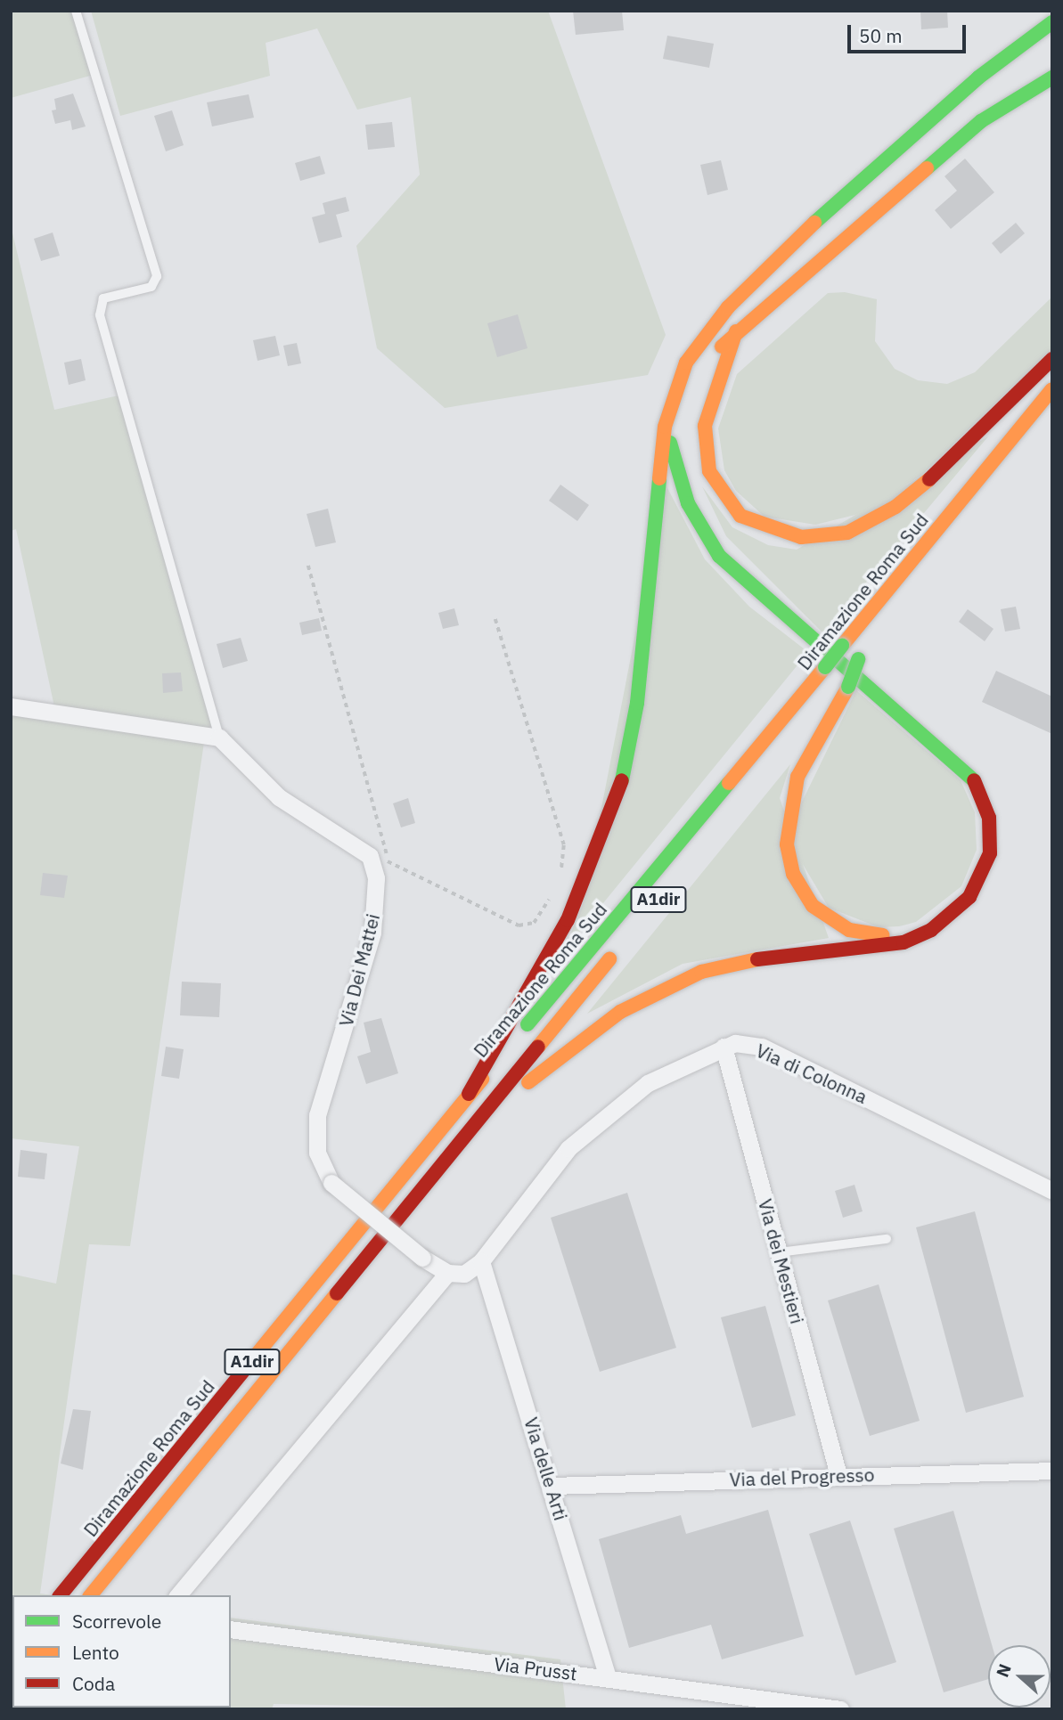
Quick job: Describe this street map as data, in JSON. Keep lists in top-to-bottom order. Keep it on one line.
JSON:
{"streets":{"highway":["Diramazione Roma Sud","A1dir"],"street":["Via Dei Mattei","Via di Colonna","Via dei Mestieri","Via delle Arti","Via del Progresso","Via Prusst"]},"crossings":[["Via Dei Mattei","Via di Colonna"],["Via di Colonna","Via dei Mestieri"],["Via di Colonna","Via delle Arti"],["Via dei Mestieri","Via del Progresso"],["Via delle Arti","Via del Progresso"],["Via delle Arti","Via Prusst"]],"legend":["Scorrevole","Lento","Coda"],"scale_bar":"50 m","north":"left"}
